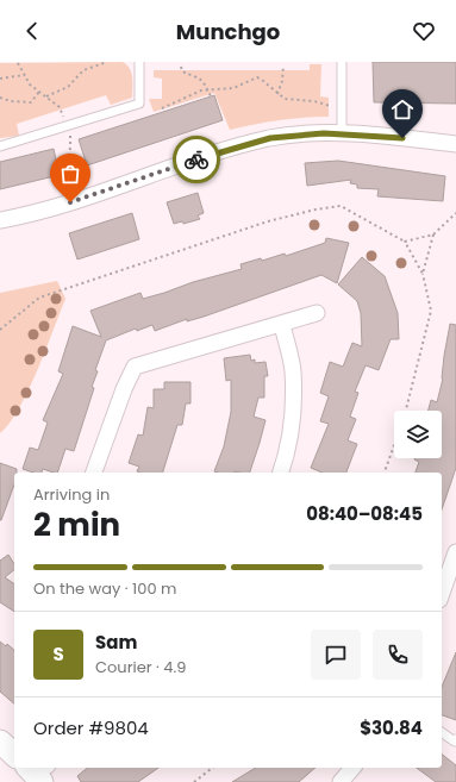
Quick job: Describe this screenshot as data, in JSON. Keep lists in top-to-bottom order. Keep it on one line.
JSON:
{"page":{"header":"Munchgo","heading":["2 min","Arriving in","08:40–08:45"],"panel":["Sam","Courier · 4.9","Order #9804","$30.84"],"bar":"On the way · 100 m","round":"S"}}
